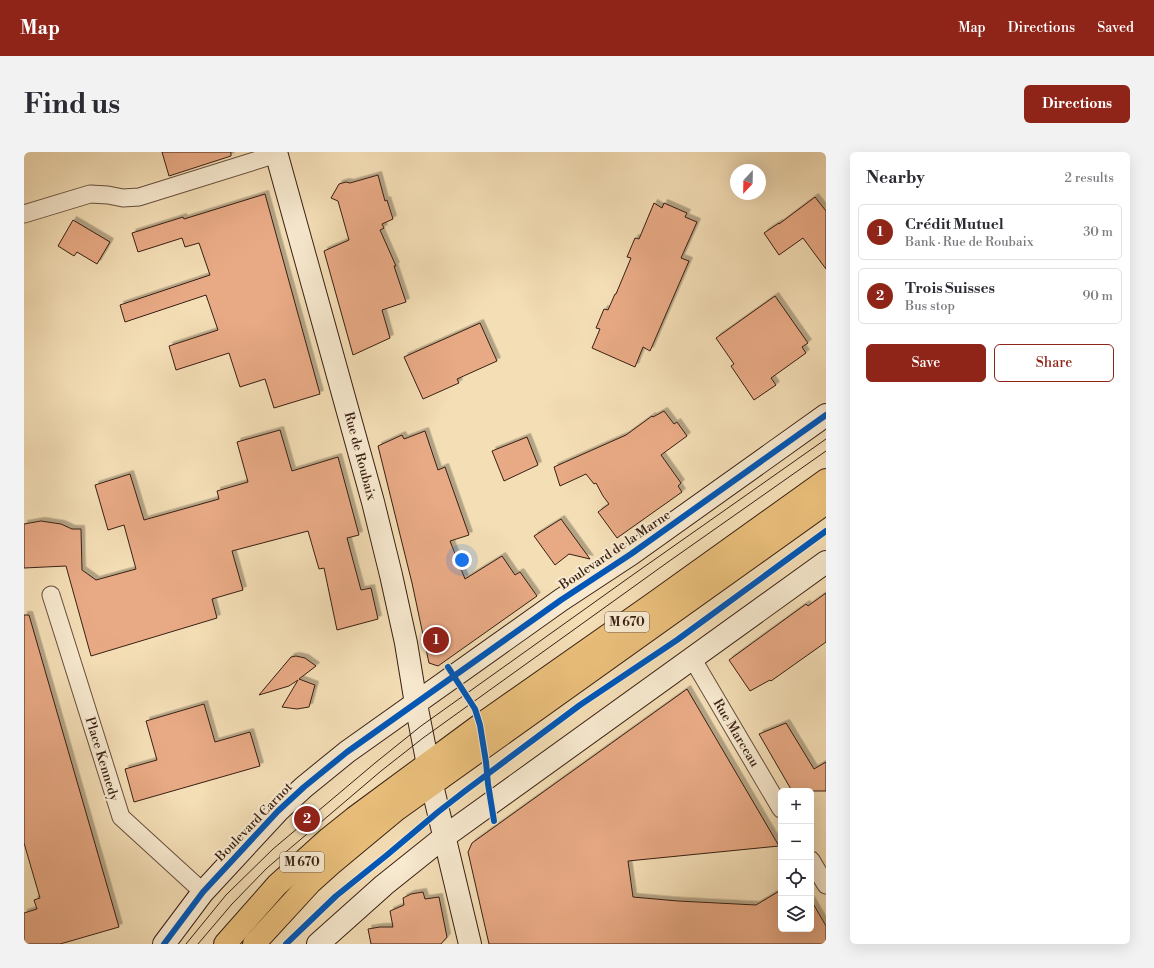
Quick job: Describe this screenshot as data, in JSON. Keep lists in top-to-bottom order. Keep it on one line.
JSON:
{"streets":{"main road":["Rue de Roubaix","Boulevard de la Marne","M 670","Boulevard Carnot"],"street":["Rue Marceau","Place Kennedy"]},"crossings":[["Rue de Roubaix","Boulevard de la Marne"],["Rue de Roubaix","M 670"],["Rue de Roubaix","Boulevard Carnot"],["Boulevard de la Marne","Boulevard Carnot"],["Place Kennedy","Boulevard Carnot"]],"north":"bottom","page":{"header":"Map","nav":["Map","Directions","Saved"],"buttons":["Directions",["Save","Share"]],"title":"Find us","heading":["Nearby","2 results"],"list":[{"mark":"1","name":"Crédit Mutuel","note":"Bank · Rue de Roubaix","value":"30 m"},{"mark":"2","name":"Trois Suisses","note":"Bus stop","value":"90 m"}],"pins":["1","2"],"map_buttons":["+","−"]}}
